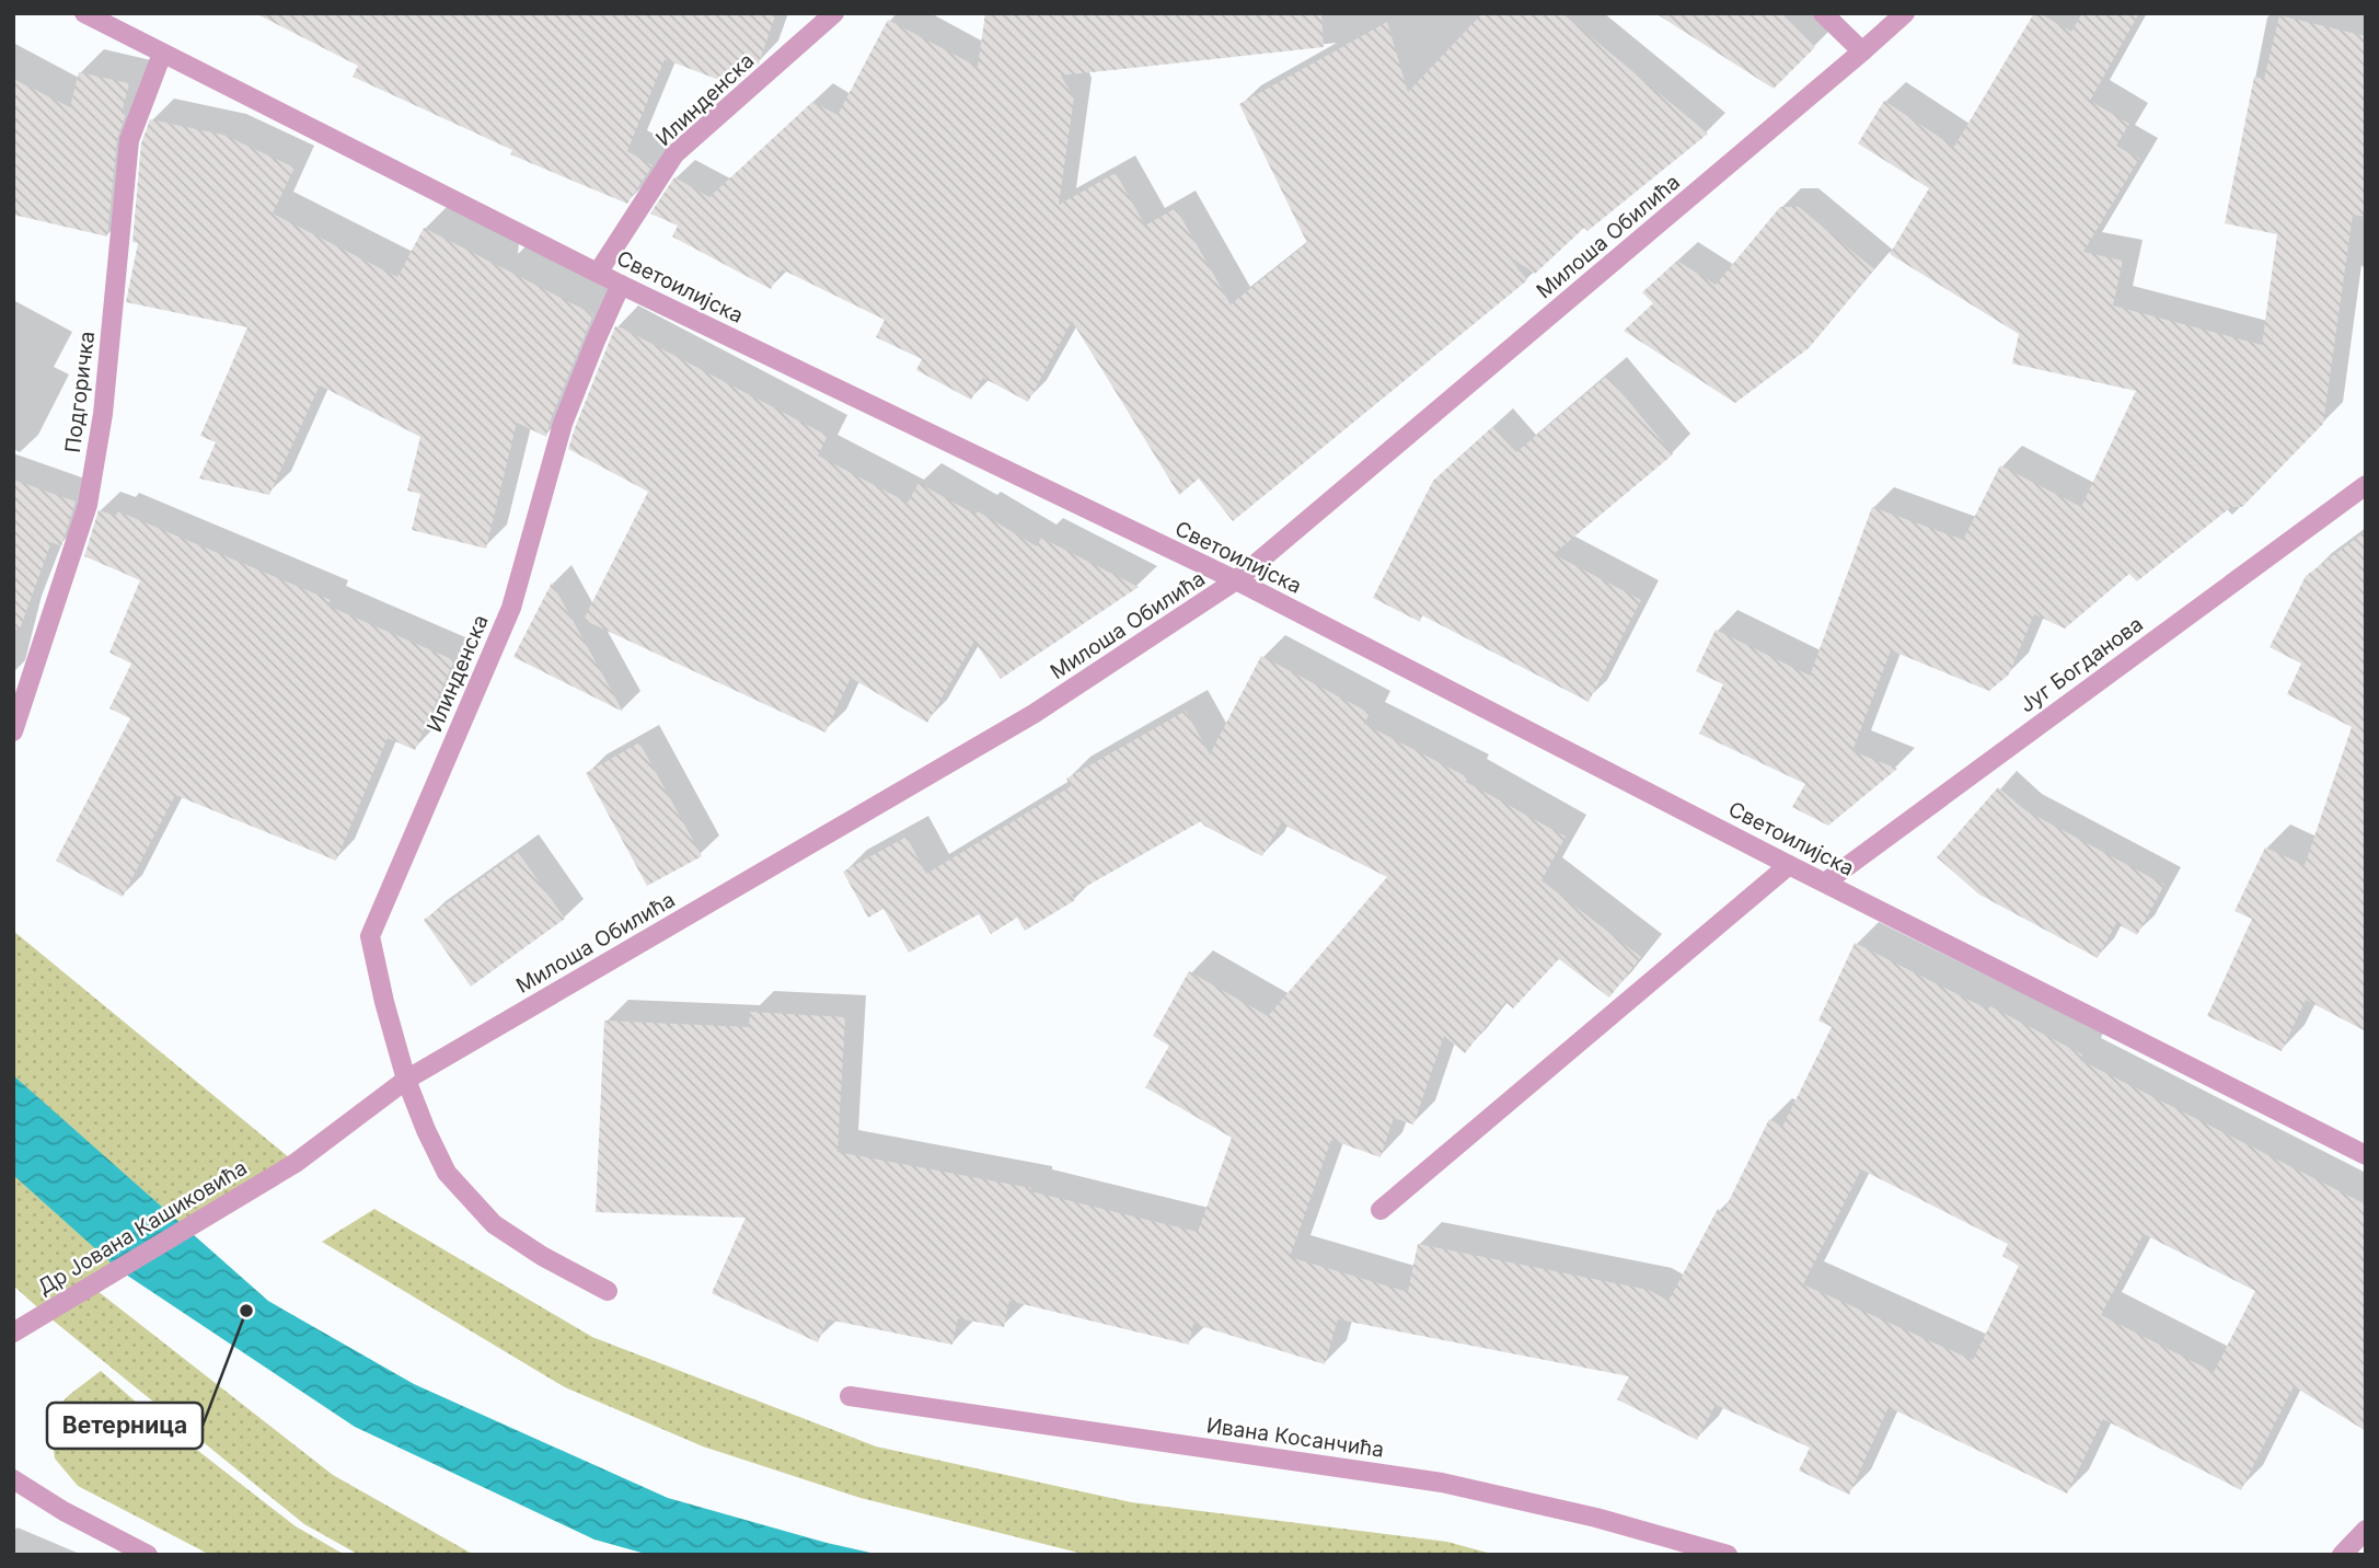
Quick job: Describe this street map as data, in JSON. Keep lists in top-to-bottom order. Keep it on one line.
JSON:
{"streets":{"street":["Илинденска","Милоша Обилића","Светоилијска","Подгоричка","Југ Богданова","Др Јована Кашиковића","Ивана Косанчића"]},"crossings":[["Илинденска","Милоша Обилића"],["Илинденска","Светоилијска"],["Милоша Обилића","Светоилијска"],["Милоша Обилића","Др Јована Кашиковића"],["Светоилијска","Подгоричка"],["Светоилијска","Југ Богданова"]],"places":["Ветерница"]}
